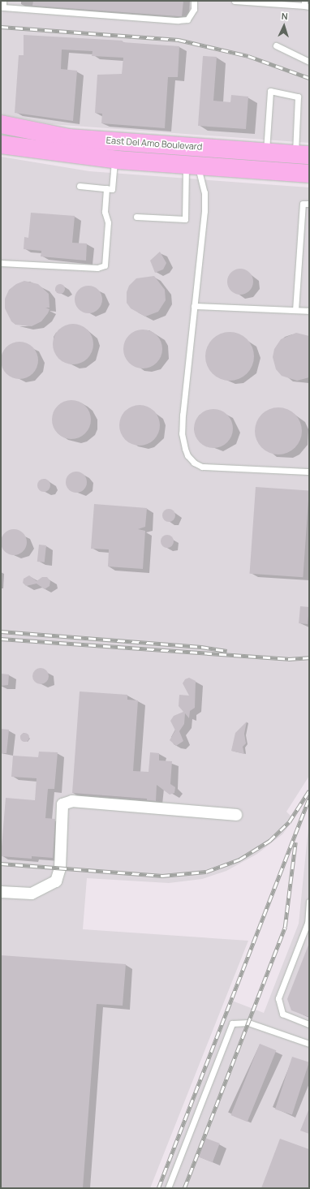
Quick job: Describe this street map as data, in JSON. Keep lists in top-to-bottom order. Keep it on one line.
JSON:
{"streets":{"main road":["East Del Amo Boulevard"]},"north":"top"}
